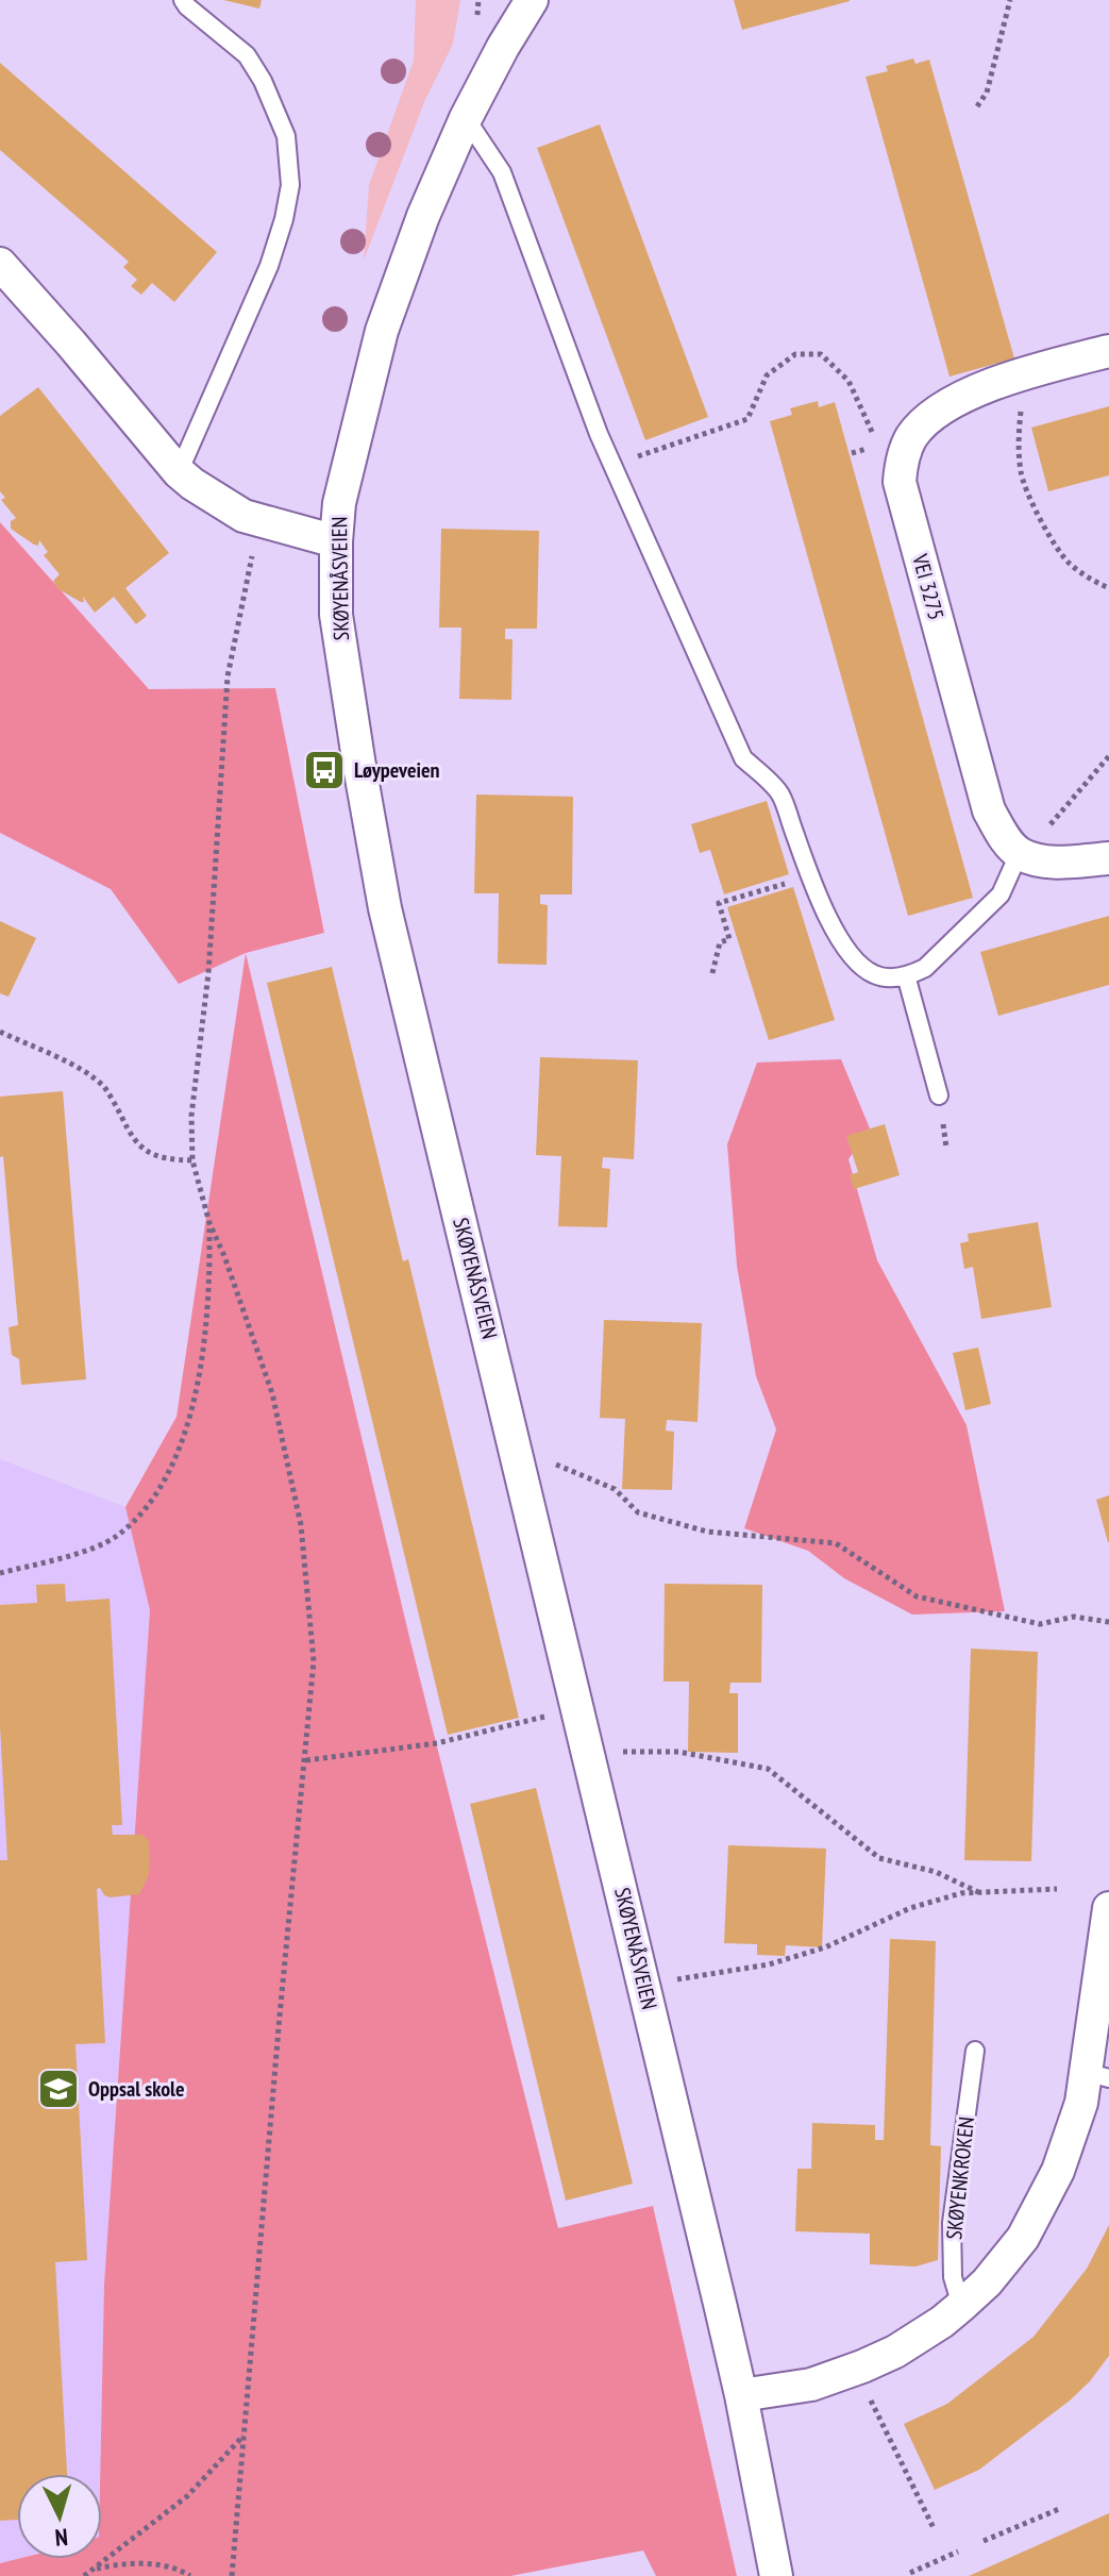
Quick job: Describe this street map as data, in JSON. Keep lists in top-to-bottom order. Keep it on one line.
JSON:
{"streets":{"street":["SKØYENÅSVEIEN","VEI 3275"],"lane":["SKØYENKROKEN"]},"places":{"bus stop":["Løypeveien"],"school or university":["Oppsal skole"]},"north":"bottom"}
